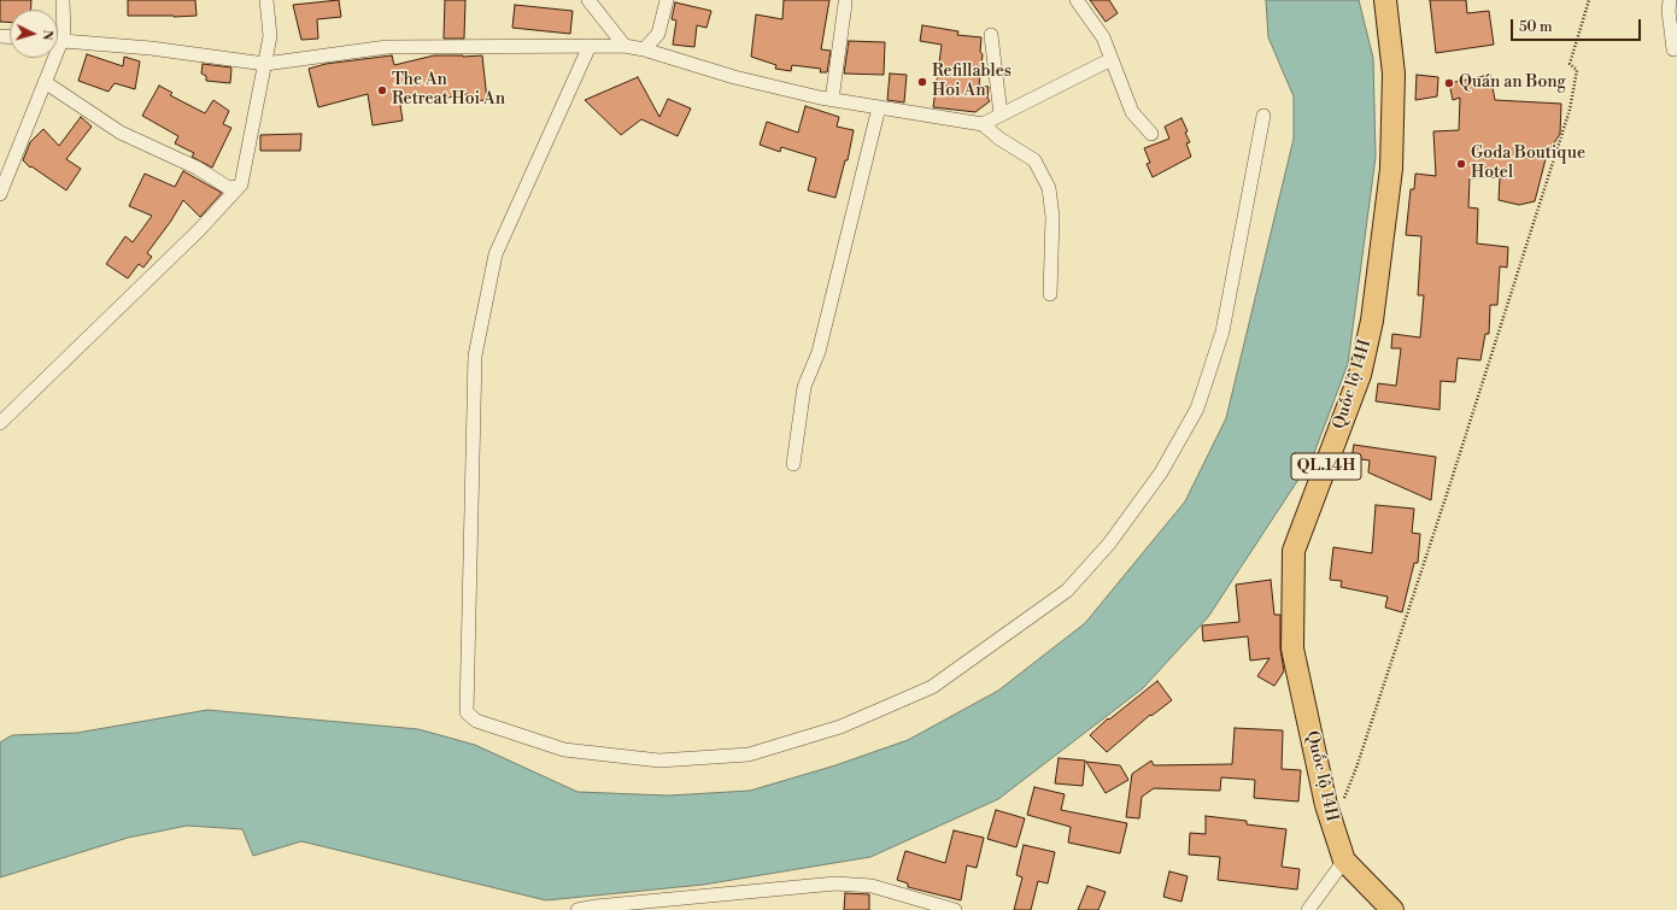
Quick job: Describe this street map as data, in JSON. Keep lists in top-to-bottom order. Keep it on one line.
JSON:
{"streets":{"main road":["Quốc lộ 14H","QL.14H"]},"places":["Refillables Hoi An","Quán an Bong","The An Retreat Hoi An","Goda Boutique Hotel"],"scale_bar":"50 m","north":"right"}
